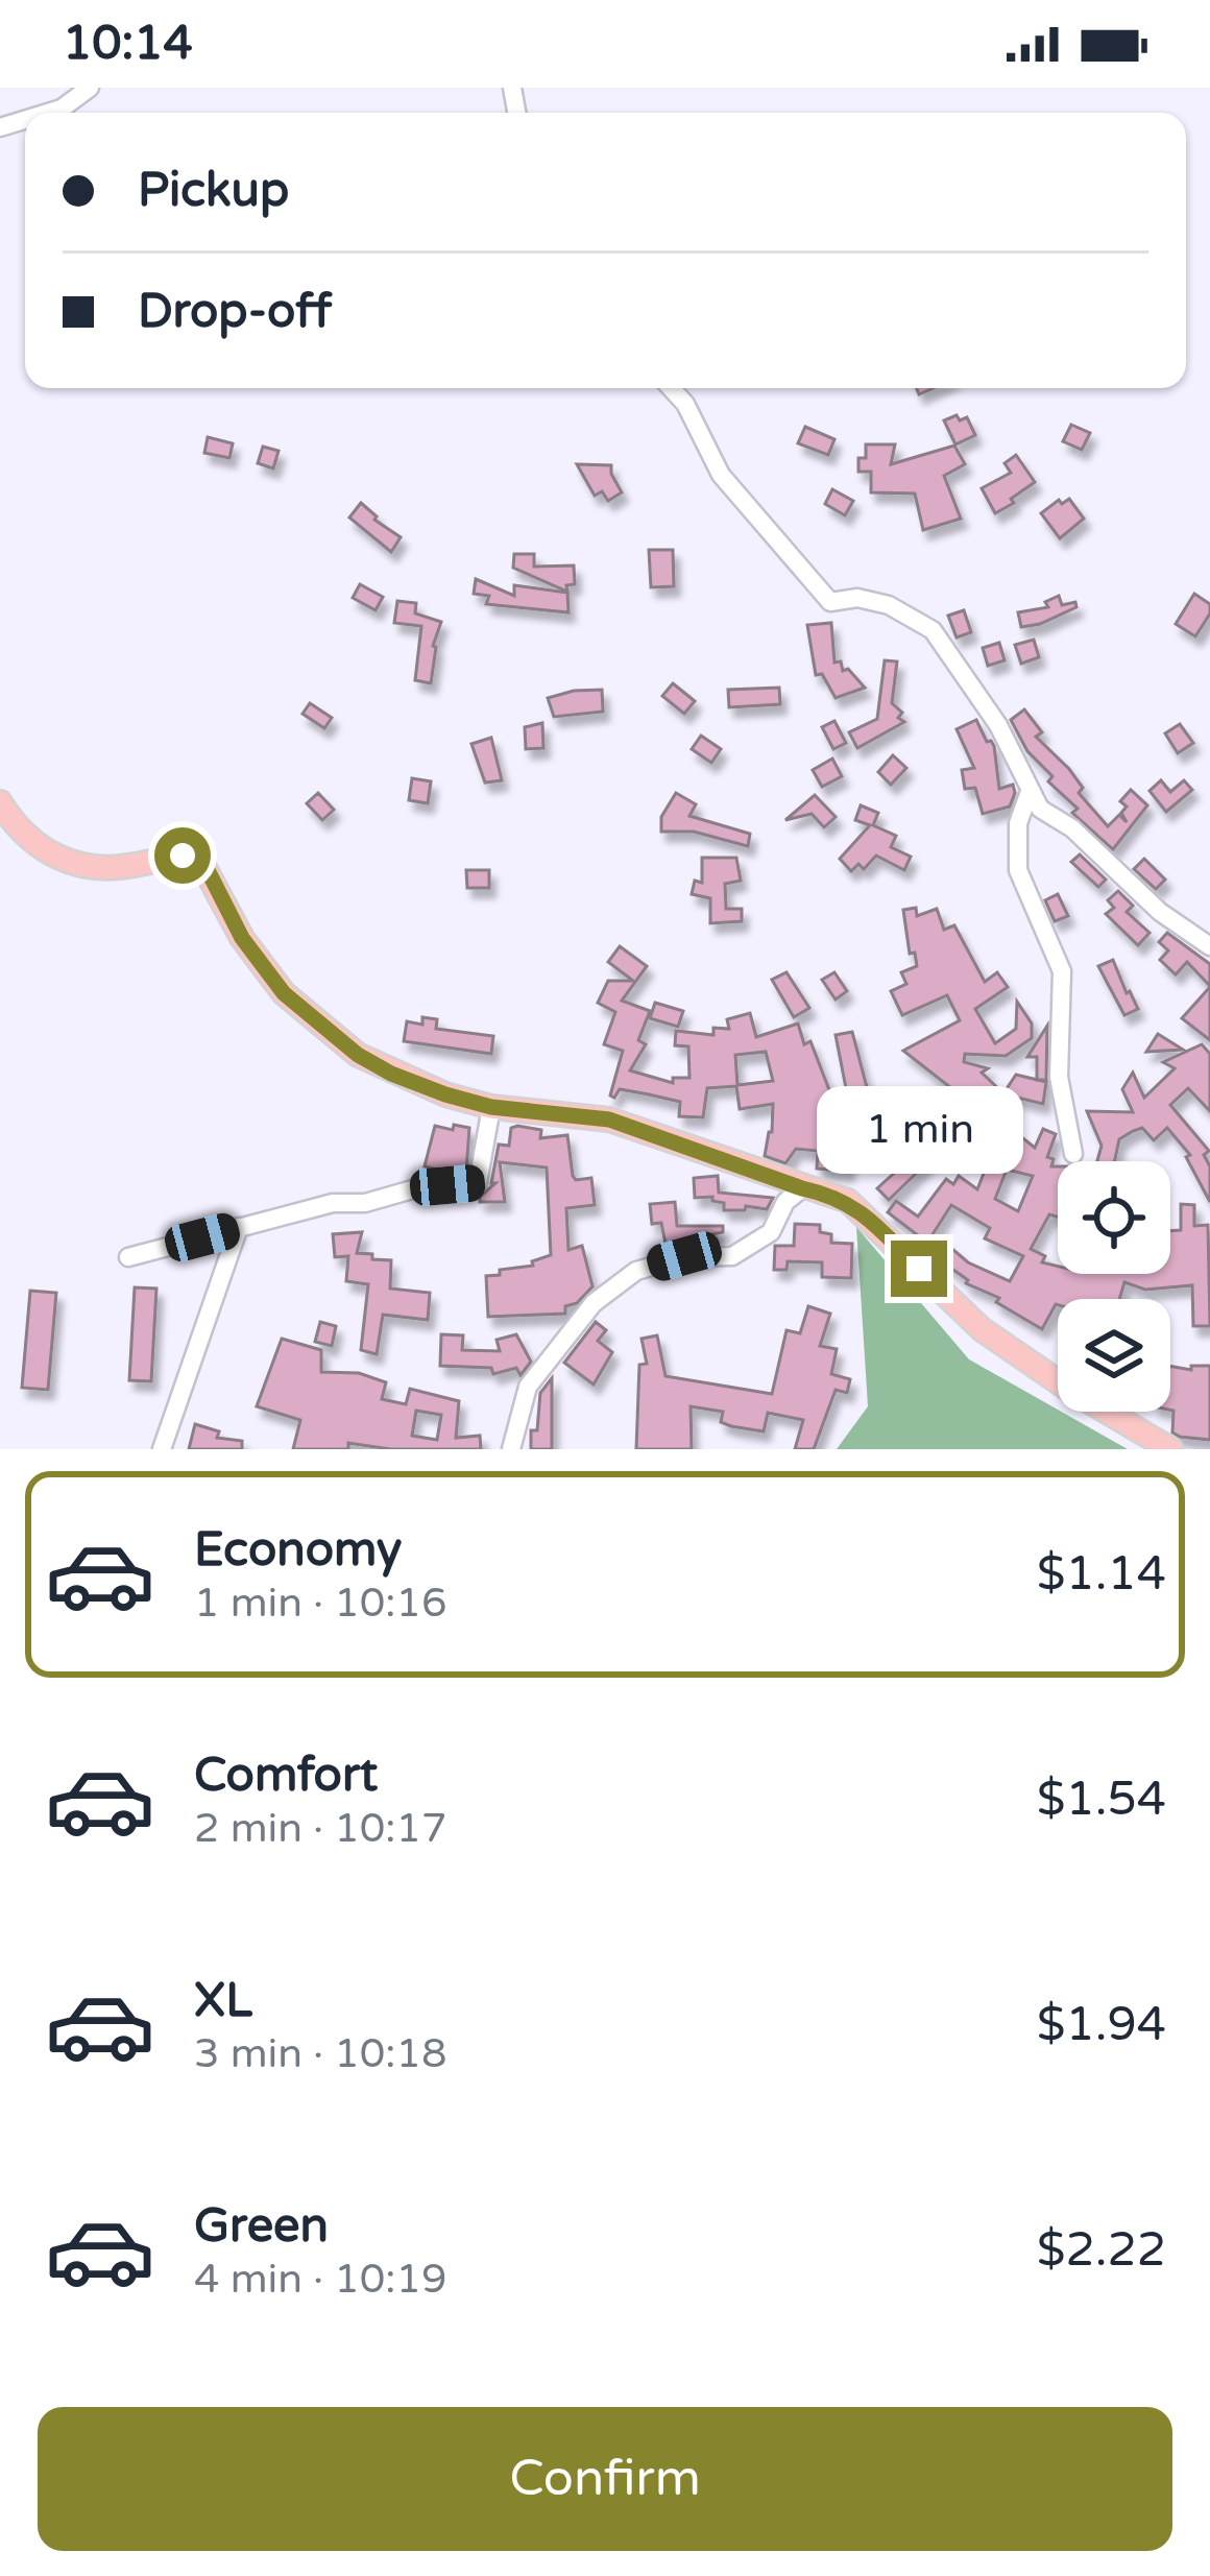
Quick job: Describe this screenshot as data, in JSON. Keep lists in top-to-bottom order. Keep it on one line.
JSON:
{"page":{"status":"10:14","banner":["Pickup","Drop-off"],"bubble":"1 min","list":[{"name":"Economy","note":"1 min · 10:16","value":"$1.14"},{"name":"Comfort","note":"2 min · 10:17","value":"$1.54"},{"name":"XL","note":"3 min · 10:18","value":"$1.94"},{"name":"Green","note":"4 min · 10:19","value":"$2.22"}],"buttons":"Confirm"}}
